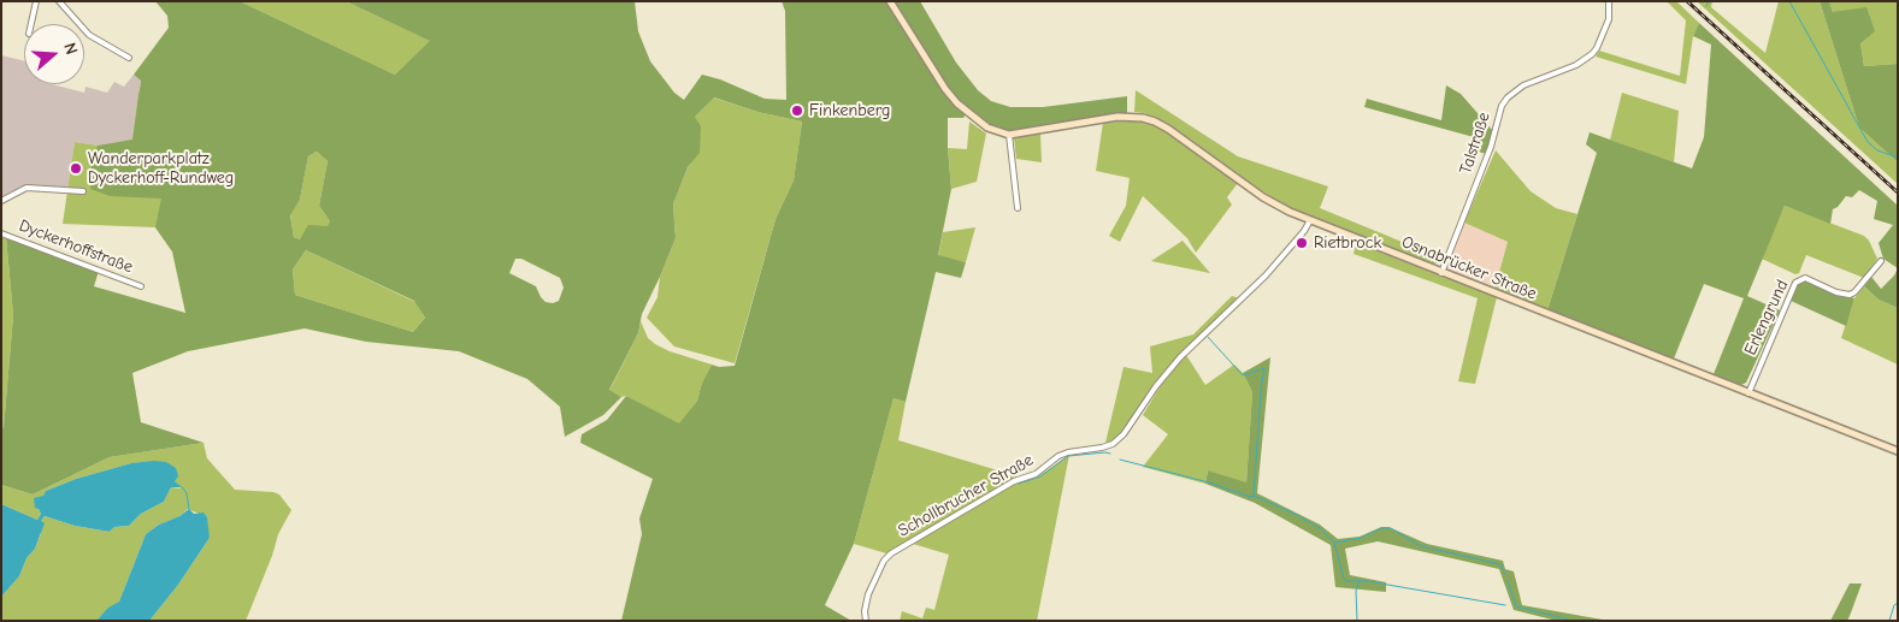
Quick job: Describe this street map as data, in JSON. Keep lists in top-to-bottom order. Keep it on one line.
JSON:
{"streets":{"main road":["Osnabrücker Straße"],"street":["Talstraße","Dyckerhoffstraße","Erlengrund","Schollbrucher Straße"]},"crossings":[["Talstraße","Osnabrücker Straße"],["Osnabrücker Straße","Erlengrund"],["Osnabrücker Straße","Schollbrucher Straße"]],"places":["Finkenberg","Wanderparkplatz Dyckerhoff-Rundweg","Rietbrock"],"north":"right"}
